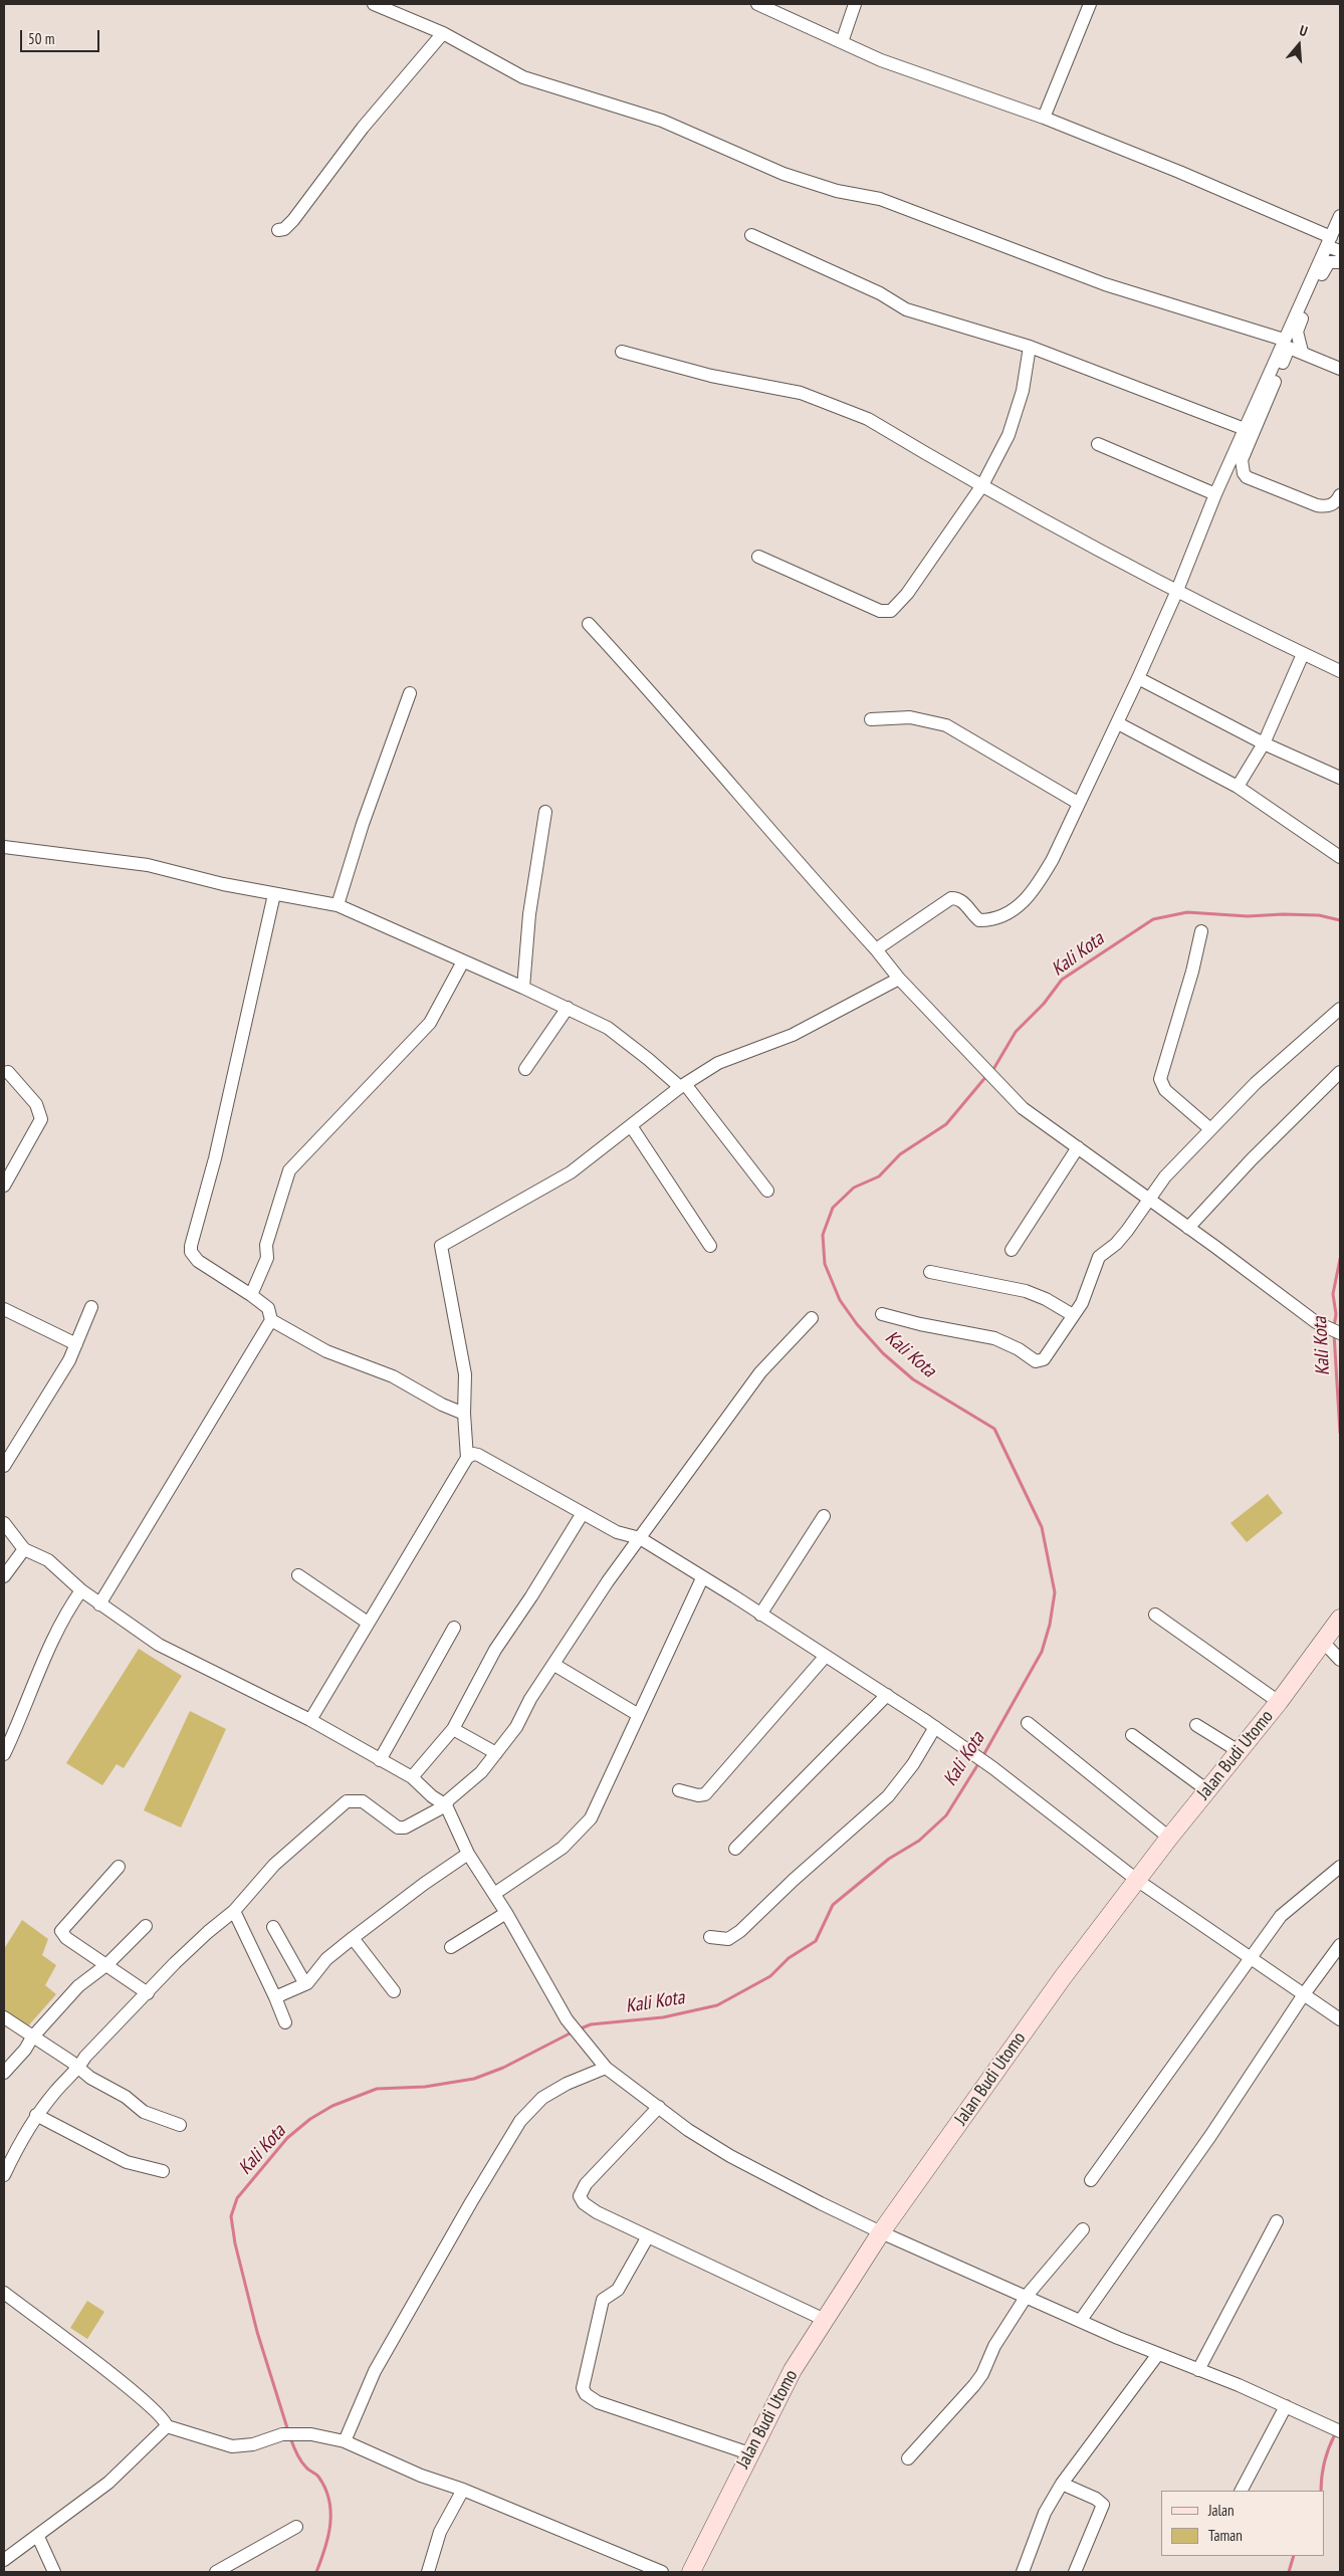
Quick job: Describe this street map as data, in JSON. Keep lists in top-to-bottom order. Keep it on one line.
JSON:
{"streets":{"street":["Jalan Budi Utomo"]},"water":["Kali Kota"],"legend":["Jalan","Taman"],"scale_bar":"50 m","north":"top"}
